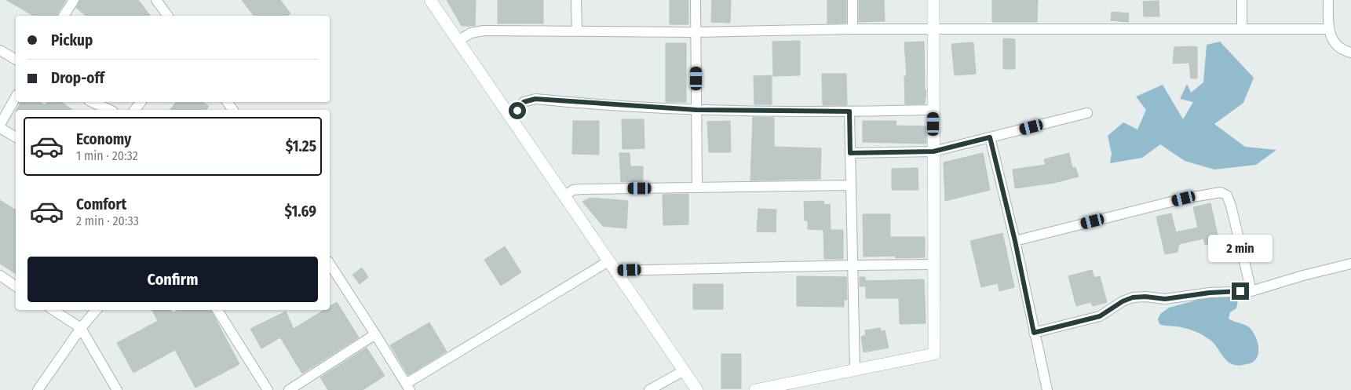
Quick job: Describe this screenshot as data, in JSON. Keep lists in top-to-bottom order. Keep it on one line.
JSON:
{"page":{"banner":["Pickup","Drop-off"],"list":[{"name":"Economy","note":"1 min · 20:32","value":"$1.25"},{"name":"Comfort","note":"2 min · 20:33","value":"$1.69"}],"bubble":"2 min","buttons":"Confirm"}}
